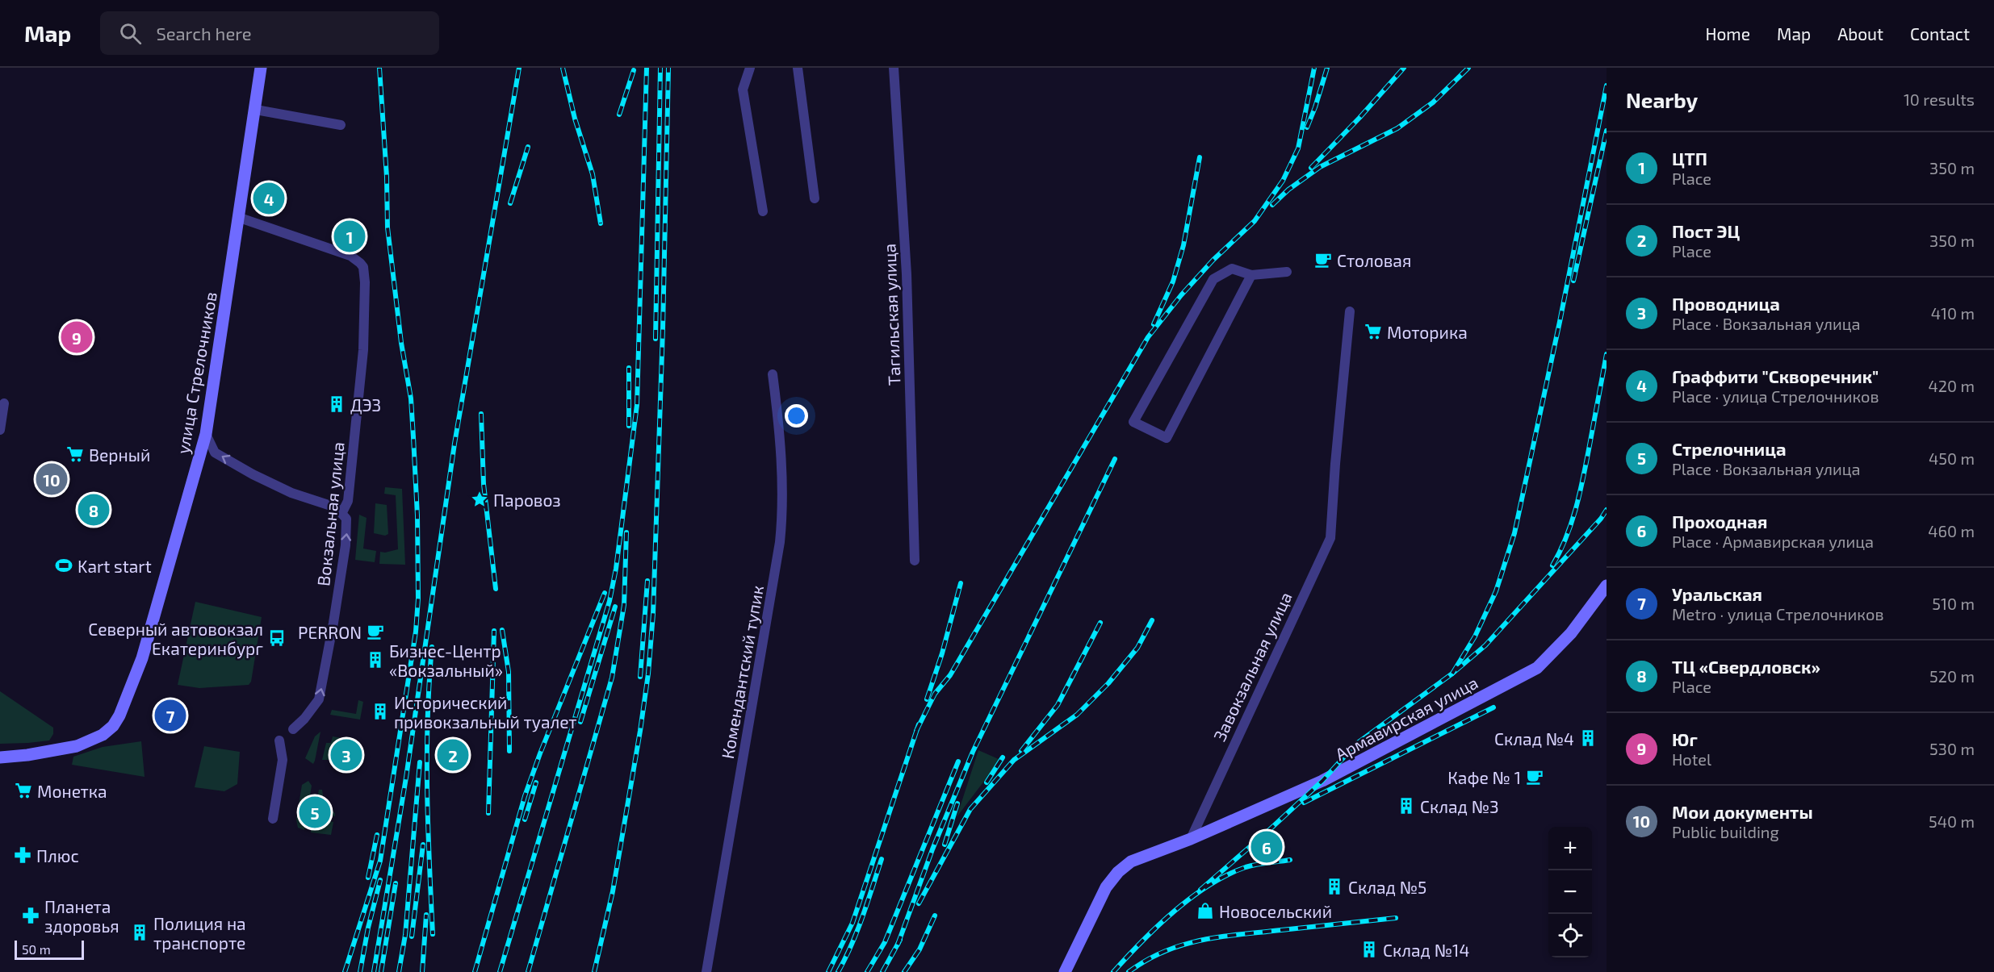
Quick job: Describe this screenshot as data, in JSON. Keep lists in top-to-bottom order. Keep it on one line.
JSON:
{"streets":{"main road":["улица Стрелочников","Армавирская улица"],"street":["Тагильская улица","Вокзальная улица","Завокзальная улица","Комендантский тупик"]},"crossings":[["улица Стрелочников","Вокзальная улица"],["Завокзальная улица","Армавирская улица"]],"one_way":["Вокзальная улица"],"places":{"cafe":["Столовая","PERRON","Кафе № 1"],"supermarket":["Моторика","Верный","Монетка"],"building":["ДЭЗ","Бизнес-Центр «Вокзальный»","Исторический привокзальный туалет","Склад №4","Склад №3","Склад №5","Полиция на транспорте","Склад №14"],"place":["Паровоз"],"sports":["Kart start"],"bus stop":["Северный автовокзал Екатеринбург"],"pharmacy":["Плюс","Планета здоровья"],"shop":["Новосельский"]},"scale_bar":"50 m","page":{"header":"Map","search":"Search here","nav":["Home","Map","About","Contact"],"heading":["Nearby","10 results"],"list":[{"mark":"1","name":"ЦТП","note":"Place","value":"350 m"},{"mark":"2","name":"Пост ЭЦ","note":"Place","value":"350 m"},{"mark":"3","name":"Проводница","note":"Place · Вокзальная улица","value":"410 m"},{"mark":"4","name":"Граффити \"Скворечник\"","note":"Place · улица Стрелочников","value":"420 m"},{"mark":"5","name":"Стрелочница","note":"Place · Вокзальная улица","value":"450 m"},{"mark":"6","name":"Проходная","note":"Place · Армавирская улица","value":"460 m"},{"mark":"7","name":"Уральская","note":"Metro · улица Стрелочников","value":"510 m"},{"mark":"8","name":"ТЦ «Свердловск»","note":"Place","value":"520 m"},{"mark":"9","name":"Юг","note":"Hotel","value":"530 m"},{"mark":"10","name":"Мои документы","note":"Public building","value":"540 m"}],"pins":["4","1","9","10","8","7","2","3","5","6"],"map_buttons":["+","−"],"scale":"50 m"}}
